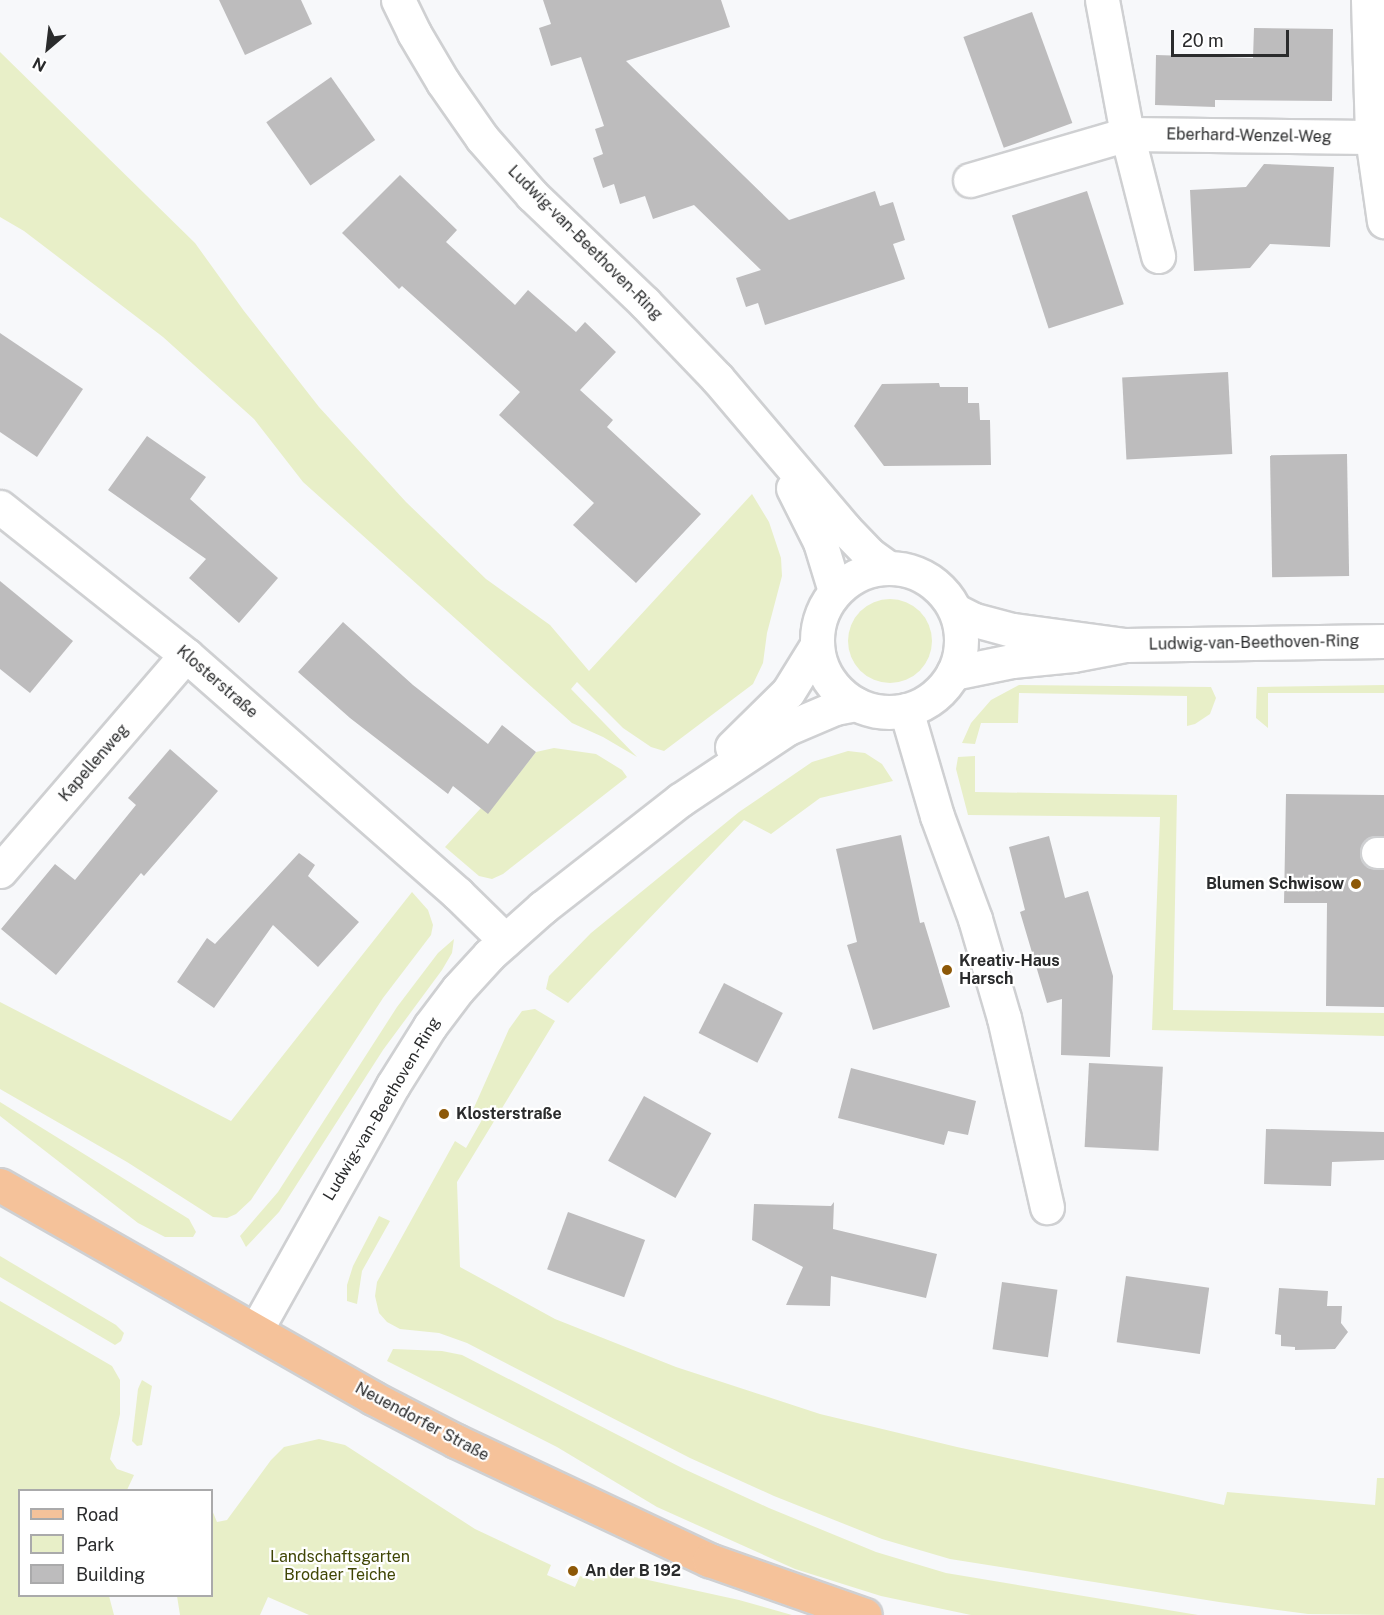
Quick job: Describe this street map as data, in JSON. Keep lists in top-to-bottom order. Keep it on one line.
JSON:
{"streets":{"main road":["Neuendorfer Straße"],"street":["Eberhard-Wenzel-Weg","Ludwig-van-Beethoven-Ring","Klosterstraße","Kapellenweg"]},"crossings":[["Ludwig-van-Beethoven-Ring","Klosterstraße"],["Ludwig-van-Beethoven-Ring","Neuendorfer Straße"],["Klosterstraße","Kapellenweg"]],"parks":["Landschaftsgarten Brodaer Teiche"],"places":["Blumen Schwisow","Kreativ-Haus Harsch","Klosterstraße","An der B 192"],"legend":["Road","Park","Building"],"scale_bar":"20 m","north":"bottom left"}
